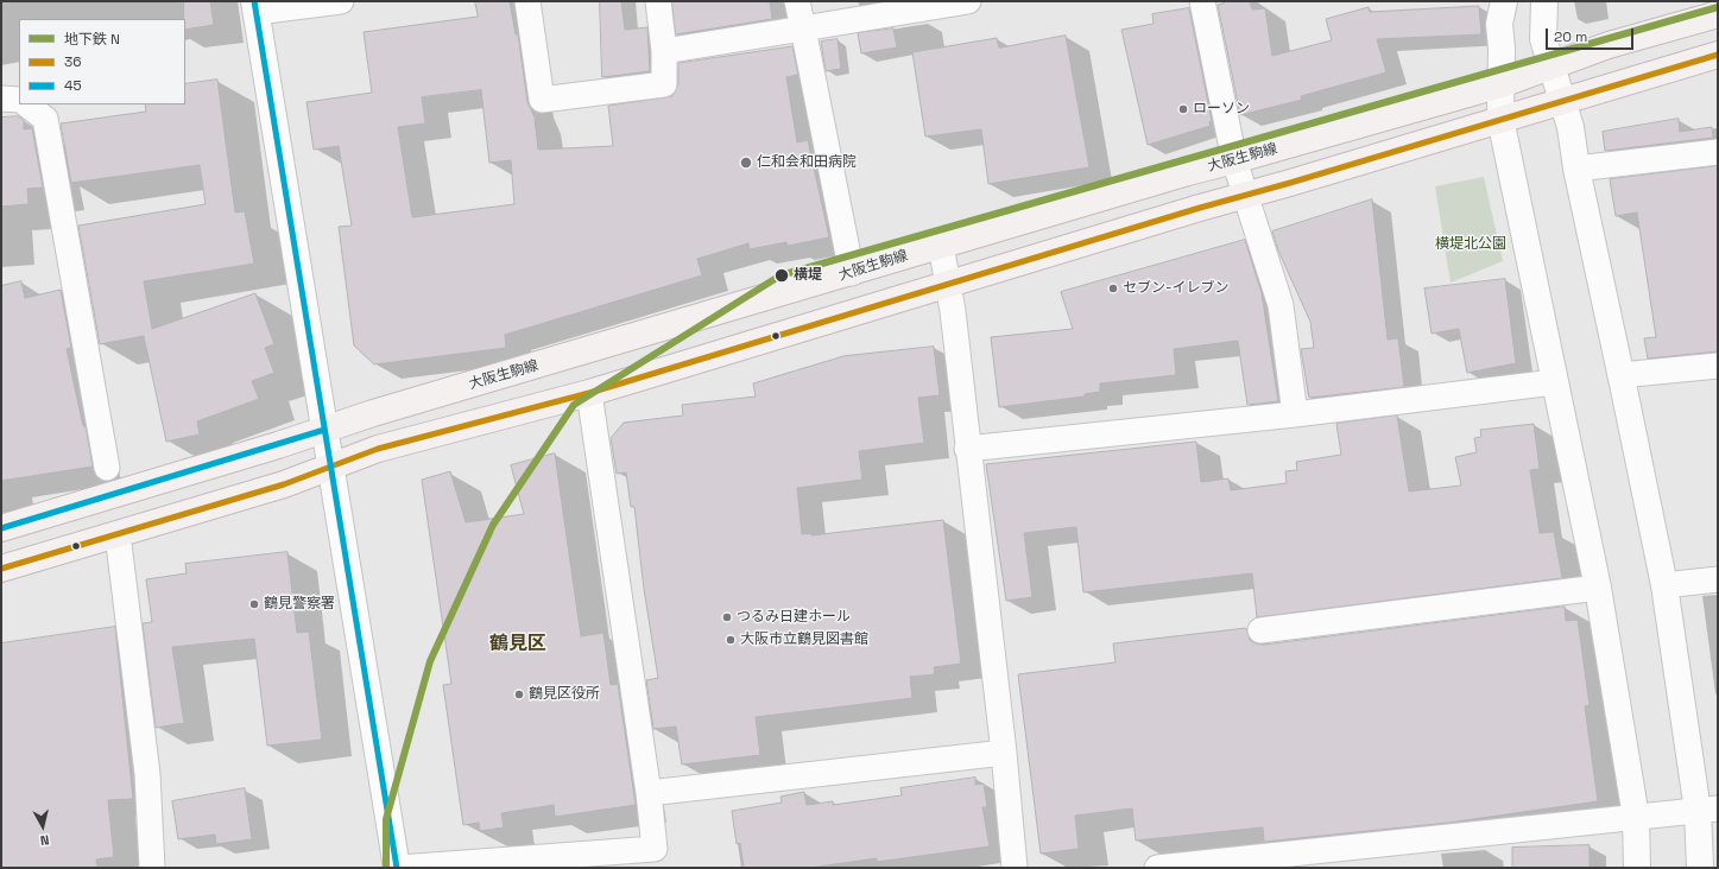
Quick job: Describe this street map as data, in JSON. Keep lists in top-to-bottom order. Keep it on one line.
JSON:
{"streets":{"main road":["大阪生駒線"]},"districts":["鶴見区"],"parks":["横堤北公園"],"places":["ローソン","仁和会和田病院","横堤","セブン-イレブン","鶴見警察署","つるみ日建ホール","大阪市立鶴見図書館","鶴見区役所"],"lines":["transit line 45","metro line N","transit line 36"],"legend":["地下鉄 N","36","45"],"scale_bar":"20 m","north":"bottom"}
